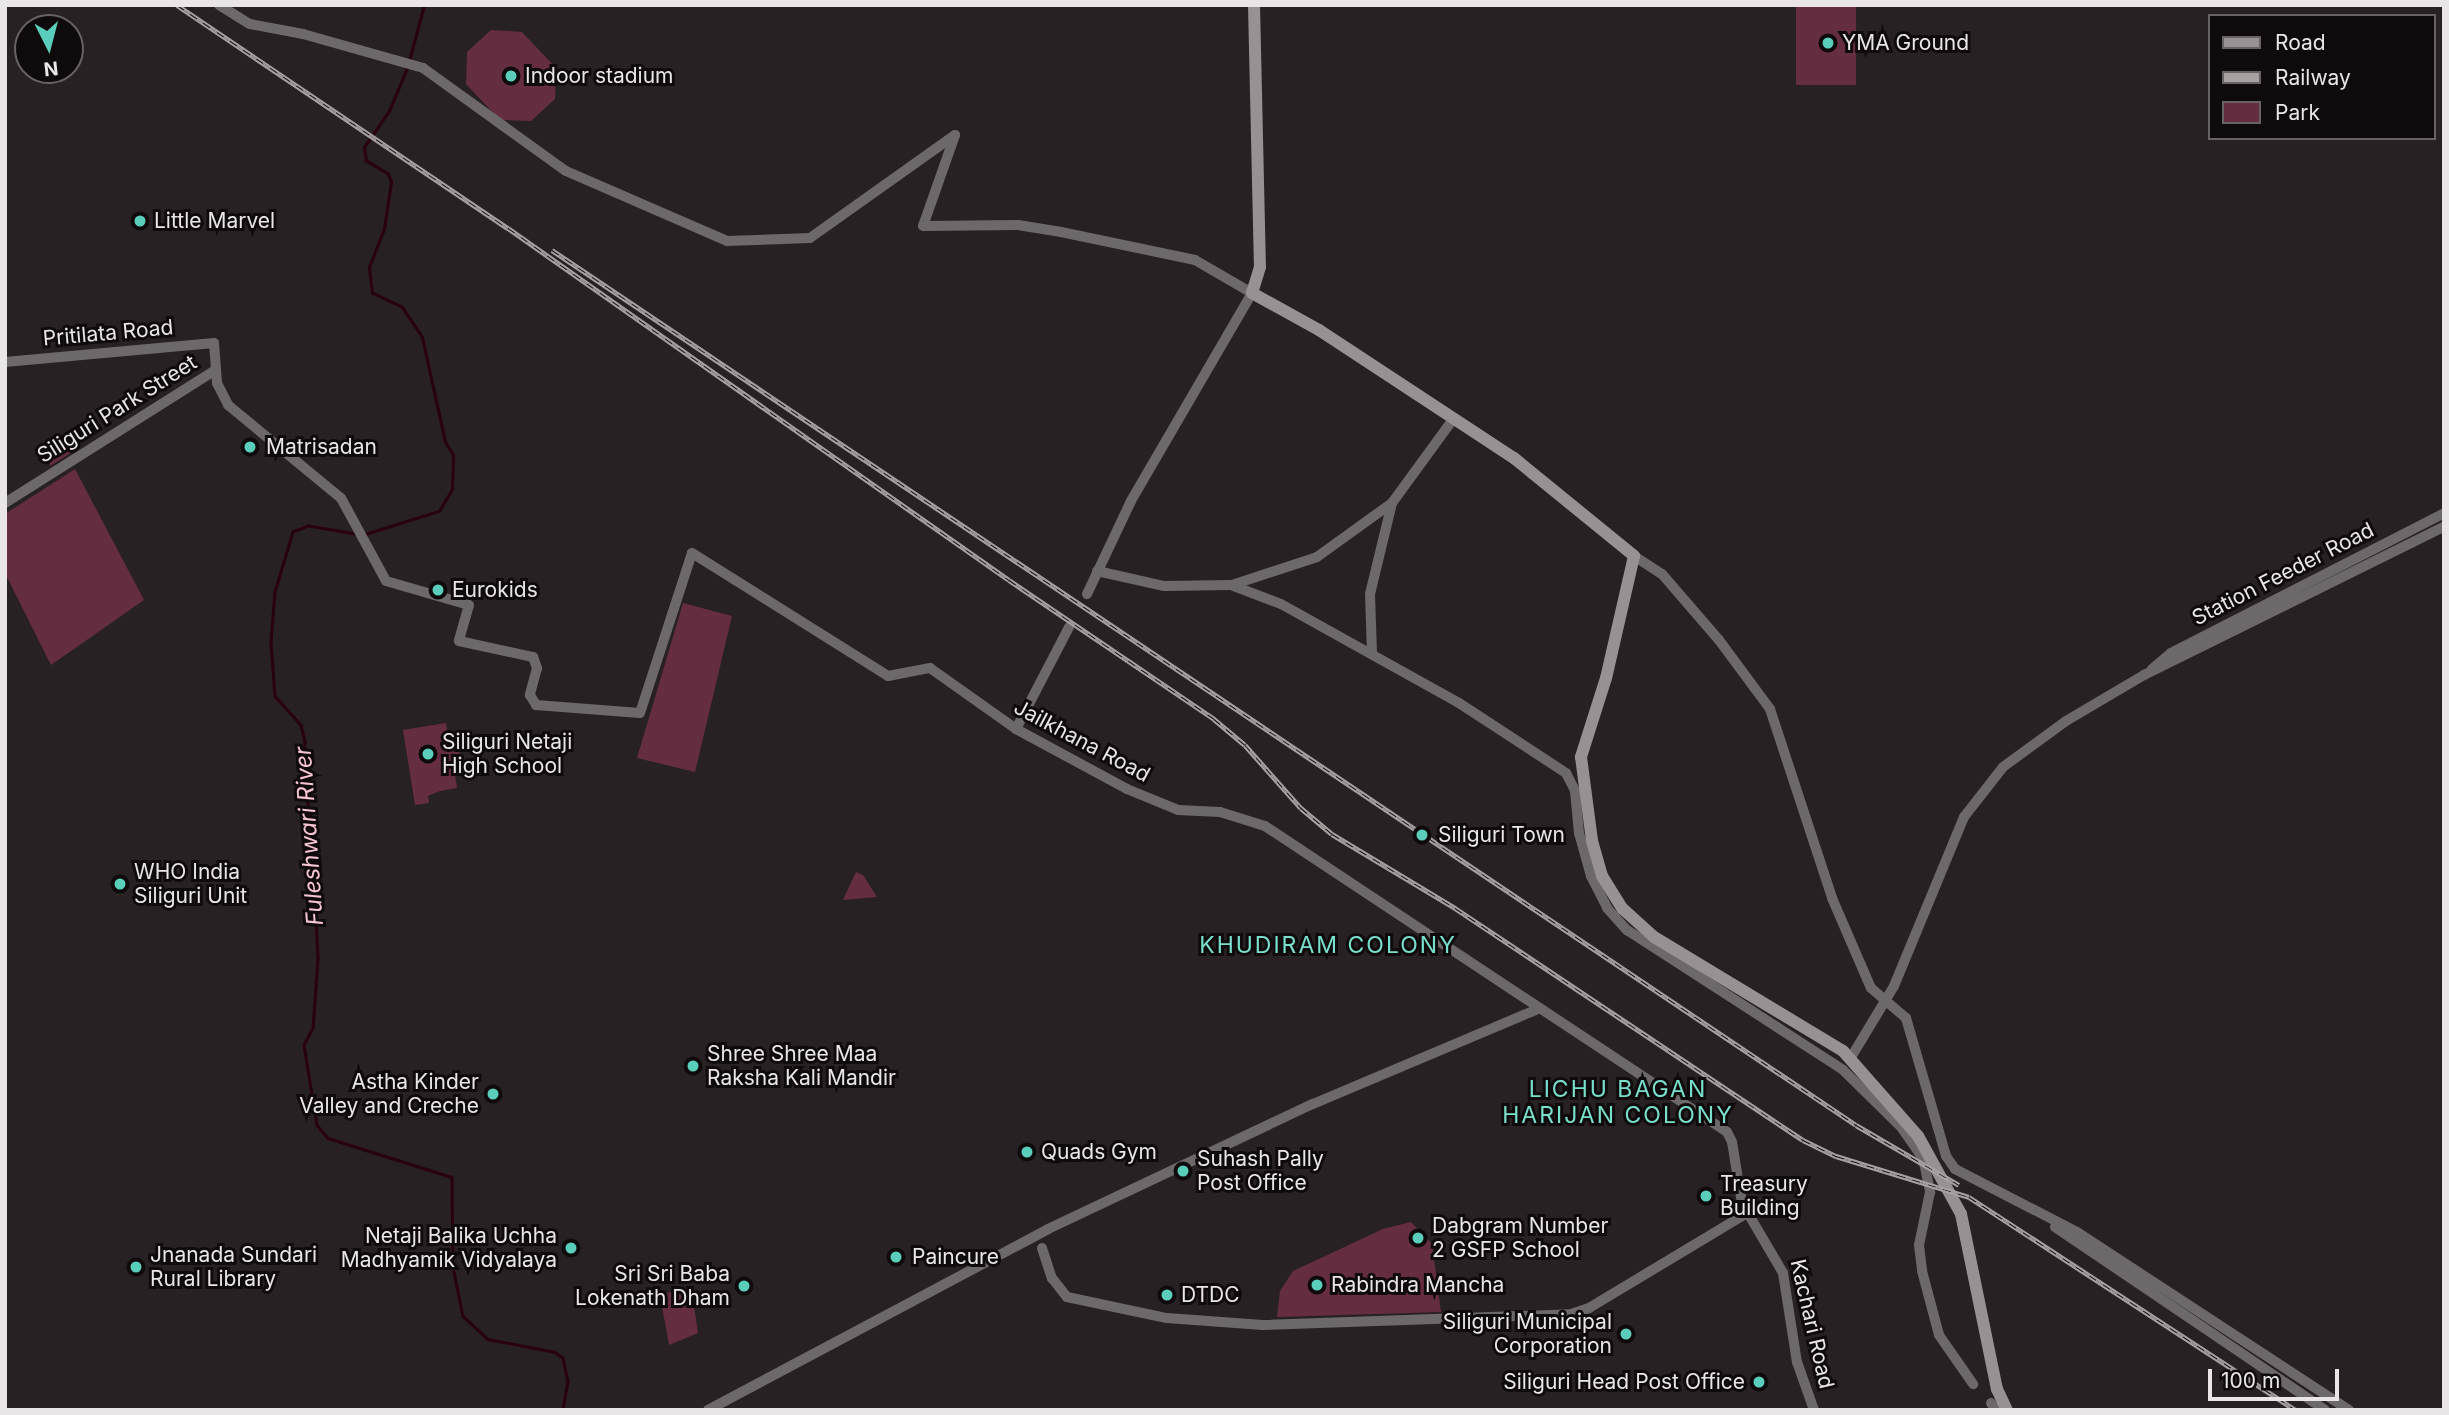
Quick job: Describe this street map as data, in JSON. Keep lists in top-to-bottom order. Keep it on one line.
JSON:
{"streets":{"street":["Pritilata Road","Siliguri Park Street","Station Feeder Road","Jailkhana Road","Kachari Road"]},"crossings":[["Pritilata Road","Siliguri Park Street"],["Pritilata Road","Jailkhana Road"],["Siliguri Park Street","Jailkhana Road"],["Jailkhana Road","Kachari Road"]],"districts":["KHUDIRAM COLONY","LICHU BAGAN HARIJAN COLONY"],"water":["Fuleshwari River"],"places":["YMA Ground","Indoor stadium","Little Marvel","Matrisadan","Eurokids","Siliguri Netaji High School","Siliguri Town","WHO India Siliguri Unit","Shree Shree Maa Raksha Kali Mandir","Astha Kinder Valley and Creche","Quads Gym","Suhash Pally Post Office","Treasury Building","Dabgram Number 2 GSFP School","Netaji Balika Uchha Madhyamik Vidyalaya","Paincure","Jnanada Sundari Rural Library","Rabindra Mancha","Sri Sri Baba Lokenath Dham","DTDC","Siliguri Municipal Corporation","Siliguri Head Post Office"],"legend":["Road","Railway","Park"],"scale_bar":"100 m","north":"bottom"}
